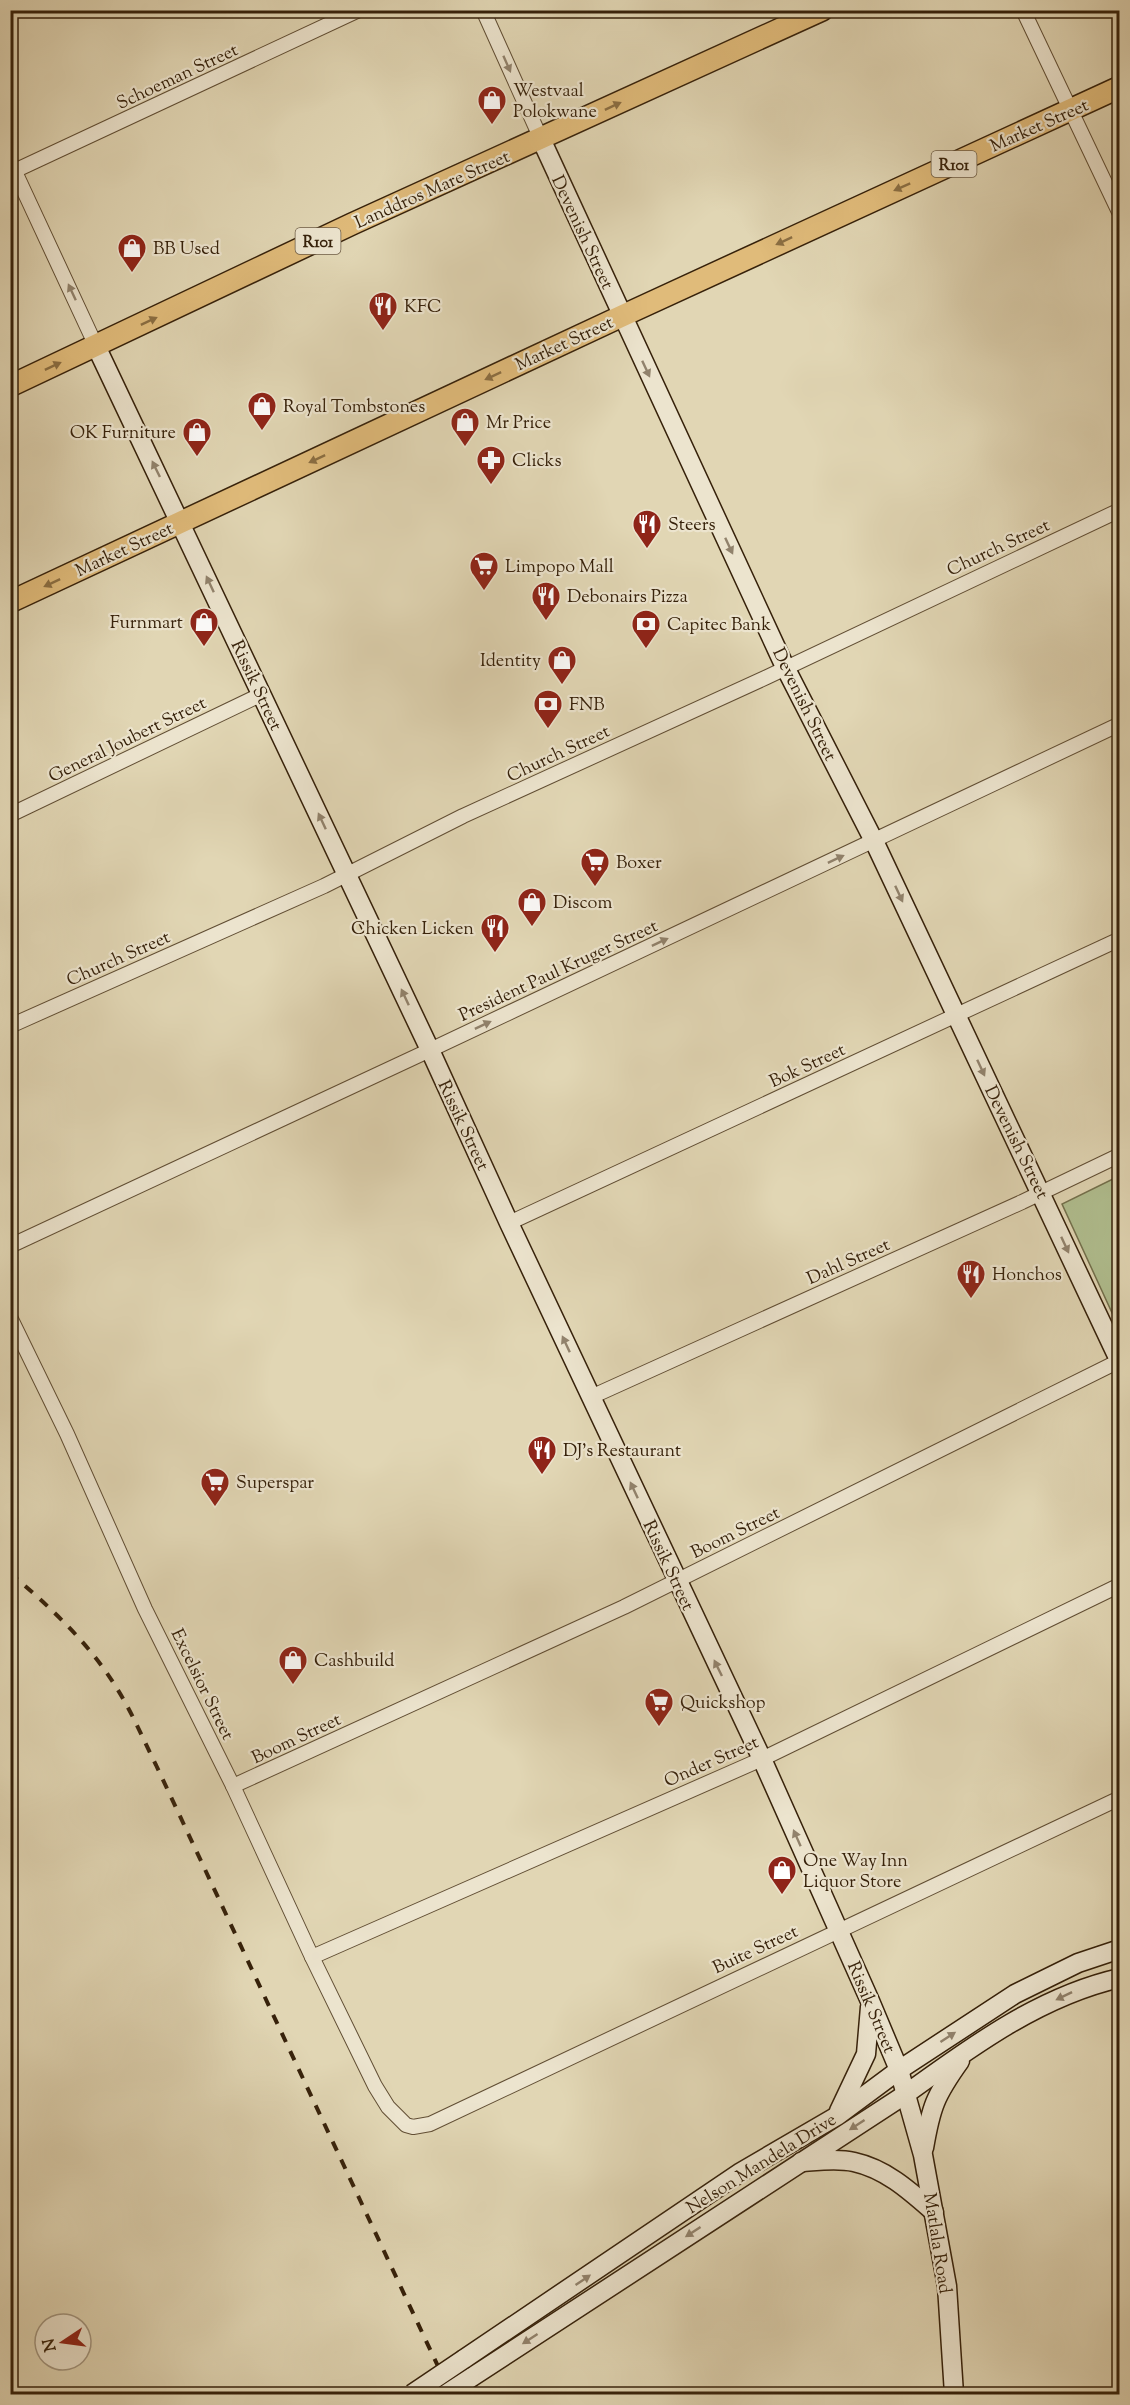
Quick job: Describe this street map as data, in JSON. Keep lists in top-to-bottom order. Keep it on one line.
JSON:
{"streets":{"main road":["Market Street","R101","Landdros Mare Street","Devenish Street","Rissik Street","Nelson Mandela Drive","Matlala Road"],"street":["Schoeman Street","Church Street","General Joubert Street","President Paul Kruger Street","Bok Street","Dahl Street","Boom Street","Excelsior Street","Onder Street","Buite Street"]},"crossings":[["Schoeman Street","Rissik Street"],["Market Street","Devenish Street"],["Market Street","Rissik Street"],["Landdros Mare Street","Devenish Street"],["Landdros Mare Street","Rissik Street"],["Devenish Street","Church Street"],["Devenish Street","President Paul Kruger Street"],["Devenish Street","Bok Street"],["Devenish Street","Dahl Street"],["Devenish Street","Boom Street"],["Church Street","Rissik Street"],["Rissik Street","General Joubert Street"],["Rissik Street","President Paul Kruger Street"],["Rissik Street","Bok Street"],["Rissik Street","Dahl Street"],["Rissik Street","Boom Street"],["Rissik Street","Onder Street"],["Rissik Street","Buite Street"],["Rissik Street","Nelson Mandela Drive"],["Rissik Street","Matlala Road"],["Boom Street","Excelsior Street"],["Excelsior Street","Onder Street"],["Excelsior Street","Buite Street"],["Nelson Mandela Drive","Matlala Road"]],"one_way":["Market Street","Landdros Mare Street","Devenish Street","Rissik Street","President Paul Kruger Street"],"places":{"shop":["Westvaal Polokwane","BB Used","Royal Tombstones","Mr Price","OK Furniture","Furnmart","Identity","Discom","Cashbuild","One Way Inn Liquor Store"],"restaurant":["KFC","Steers","Debonairs Pizza","Chicken Licken","Honchos","DJ's Restaurant"],"pharmacy":["Clicks"],"supermarket":["Limpopo Mall","Boxer","Superspar","Quickshop"],"bank":["Capitec Bank","FNB"]},"north":"left"}
